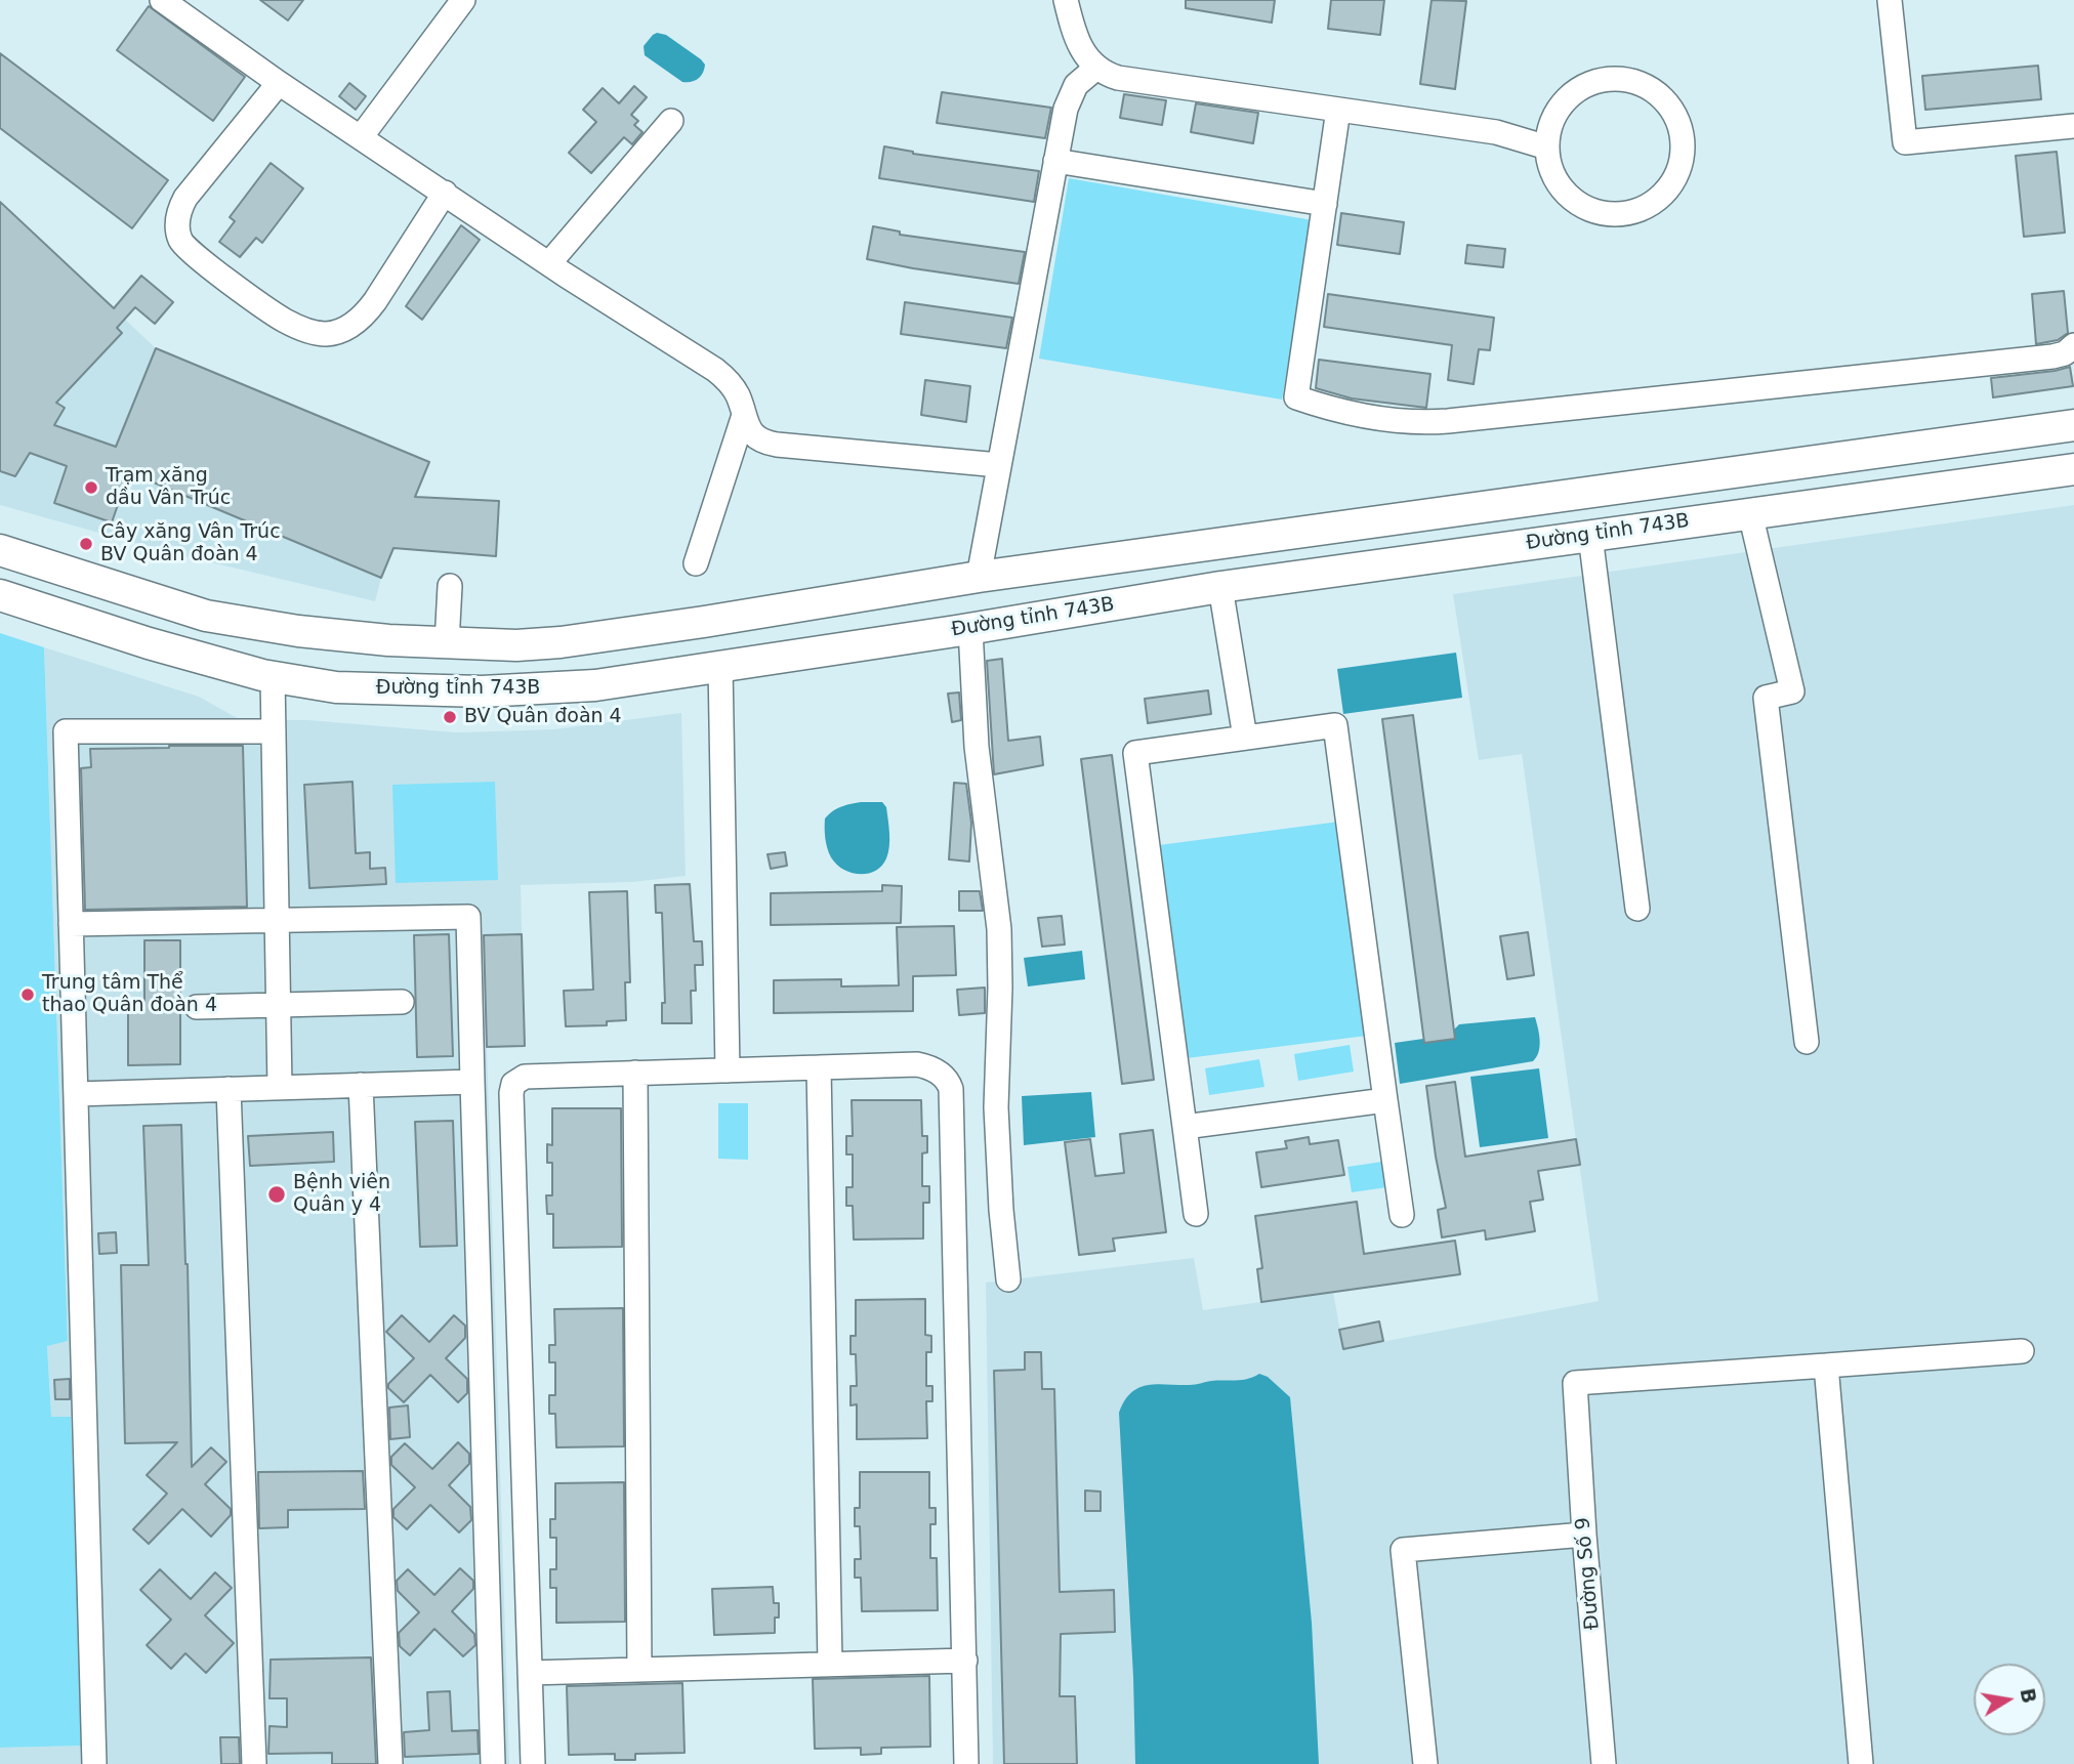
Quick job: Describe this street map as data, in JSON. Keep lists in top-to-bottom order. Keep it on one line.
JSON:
{"streets":{"main road":["Đường tỉnh 743B"],"lane":["Đường Số 9"]},"places":["Trạm xăng dầu Vân Trúc","Cây xăng Vân Trúc BV Quân đoàn 4","BV Quân đoàn 4","Trung tâm Thể thao Quân đoàn 4","Bệnh viên Quân y 4"],"north":"right"}
